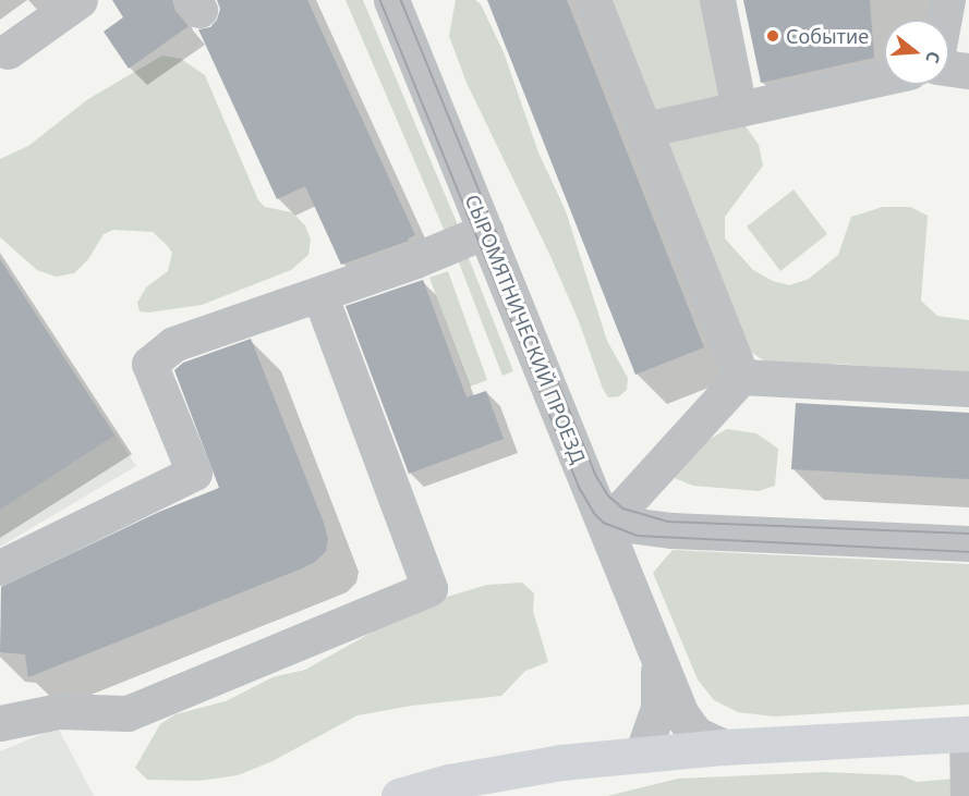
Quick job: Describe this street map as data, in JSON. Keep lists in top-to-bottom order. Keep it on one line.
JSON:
{"streets":{"street":["СЫРОМЯТНИЧЕСКИЙ ПРОЕЗД"]},"places":["Событие"],"north":"right"}
